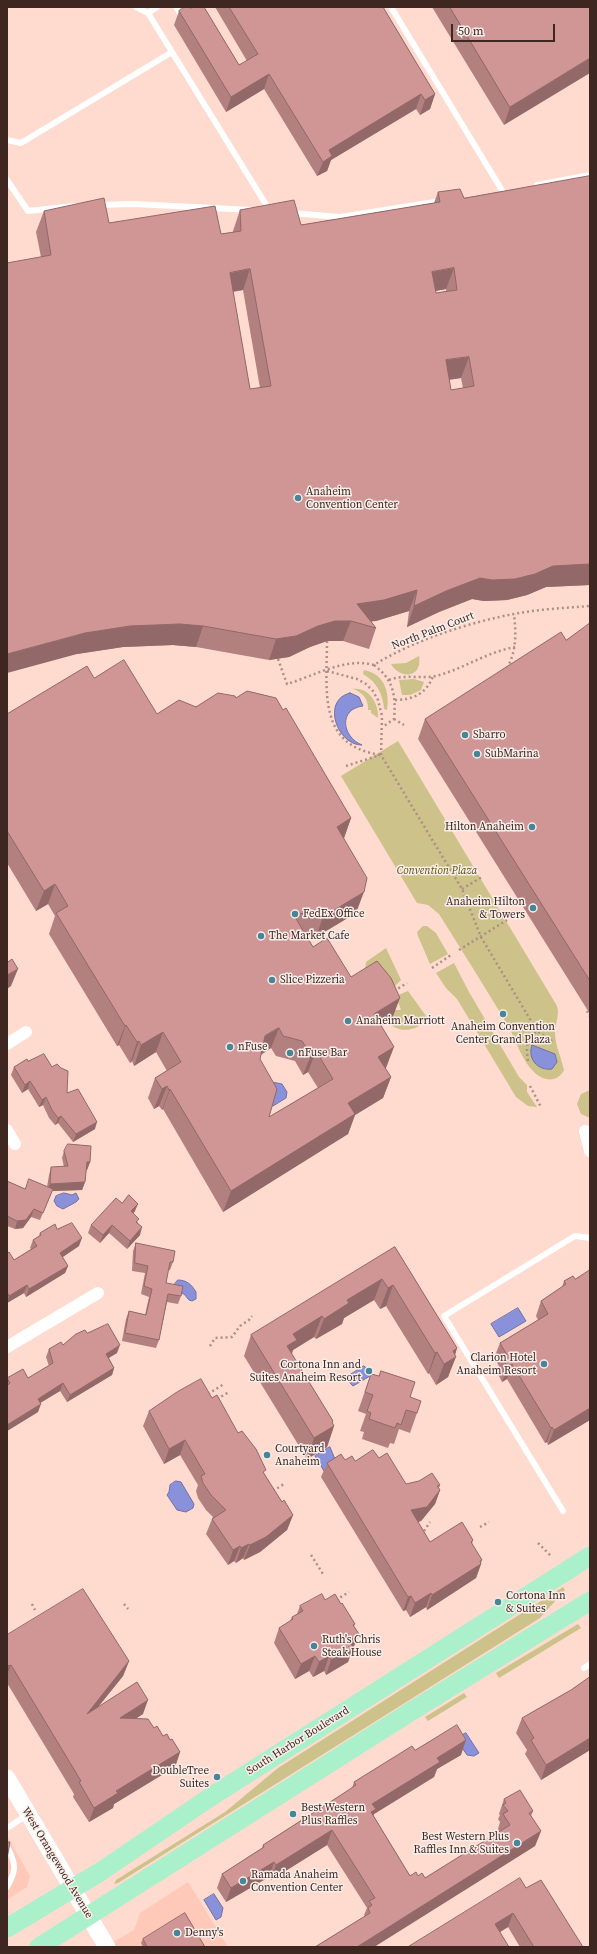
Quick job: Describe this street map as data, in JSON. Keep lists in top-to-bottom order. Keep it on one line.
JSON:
{"streets":{"main road":["South Harbor Boulevard","West Orangewood Avenue"],"path":["North Palm Court"]},"crossings":[["South Harbor Boulevard","West Orangewood Avenue"]],"parks":["Convention Plaza"],"places":["Anaheim Convention Center","Sbarro","SubMarina","Hilton Anaheim","Anaheim Hilton & Towers","FedEx Office","The Market Cafe","Slice Pizzeria","Anaheim Convention Center Grand Plaza","Anaheim Marriott","nFuse","nFuse Bar","Clarion Hotel Anaheim Resort","Cortona Inn and Suites Anaheim Resort","Courtyard Anaheim","Cortona Inn & Suites","Ruth's Chris Steak House","DoubleTree Suites","Best Western Plus Raffles","Best Western Plus Raffles Inn & Suites","Ramada Anaheim Convention Center","Denny's"],"scale_bar":"50 m"}
